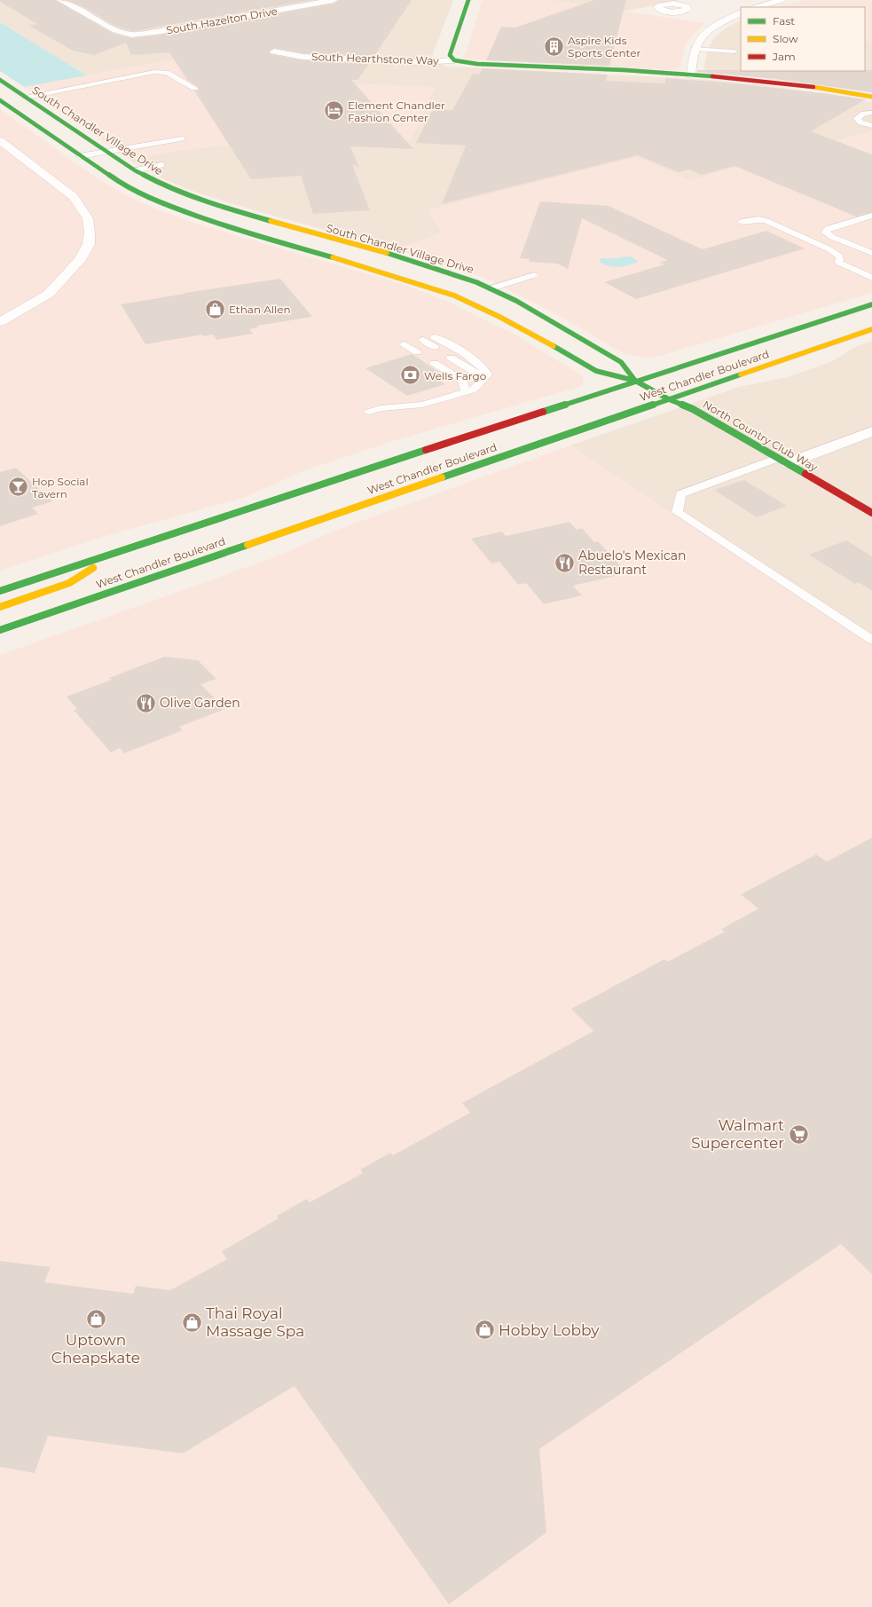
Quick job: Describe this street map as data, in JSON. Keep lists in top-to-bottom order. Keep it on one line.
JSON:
{"streets":{"street":["South Hazelton Drive","South Hearthstone Way","South Chandler Village Drive","West Chandler Boulevard","North Country Club Way"]},"crossings":[["South Chandler Village Drive","West Chandler Boulevard"],["South Chandler Village Drive","North Country Club Way"],["West Chandler Boulevard","North Country Club Way"]],"places":{"building":["Aspire Kids Sports Center"],"hotel":["Element Chandler Fashion Center"],"shop":["Ethan Allen","Uptown Cheapskate","Thai Royal Massage Spa","Hobby Lobby"],"bank":["Wells Fargo"],"bar":["Hop Social Tavern"],"restaurant":["Abuelo's Mexican Restaurant","Olive Garden"],"supermarket":["Walmart Supercenter"]},"legend":["Fast","Slow","Jam"]}
